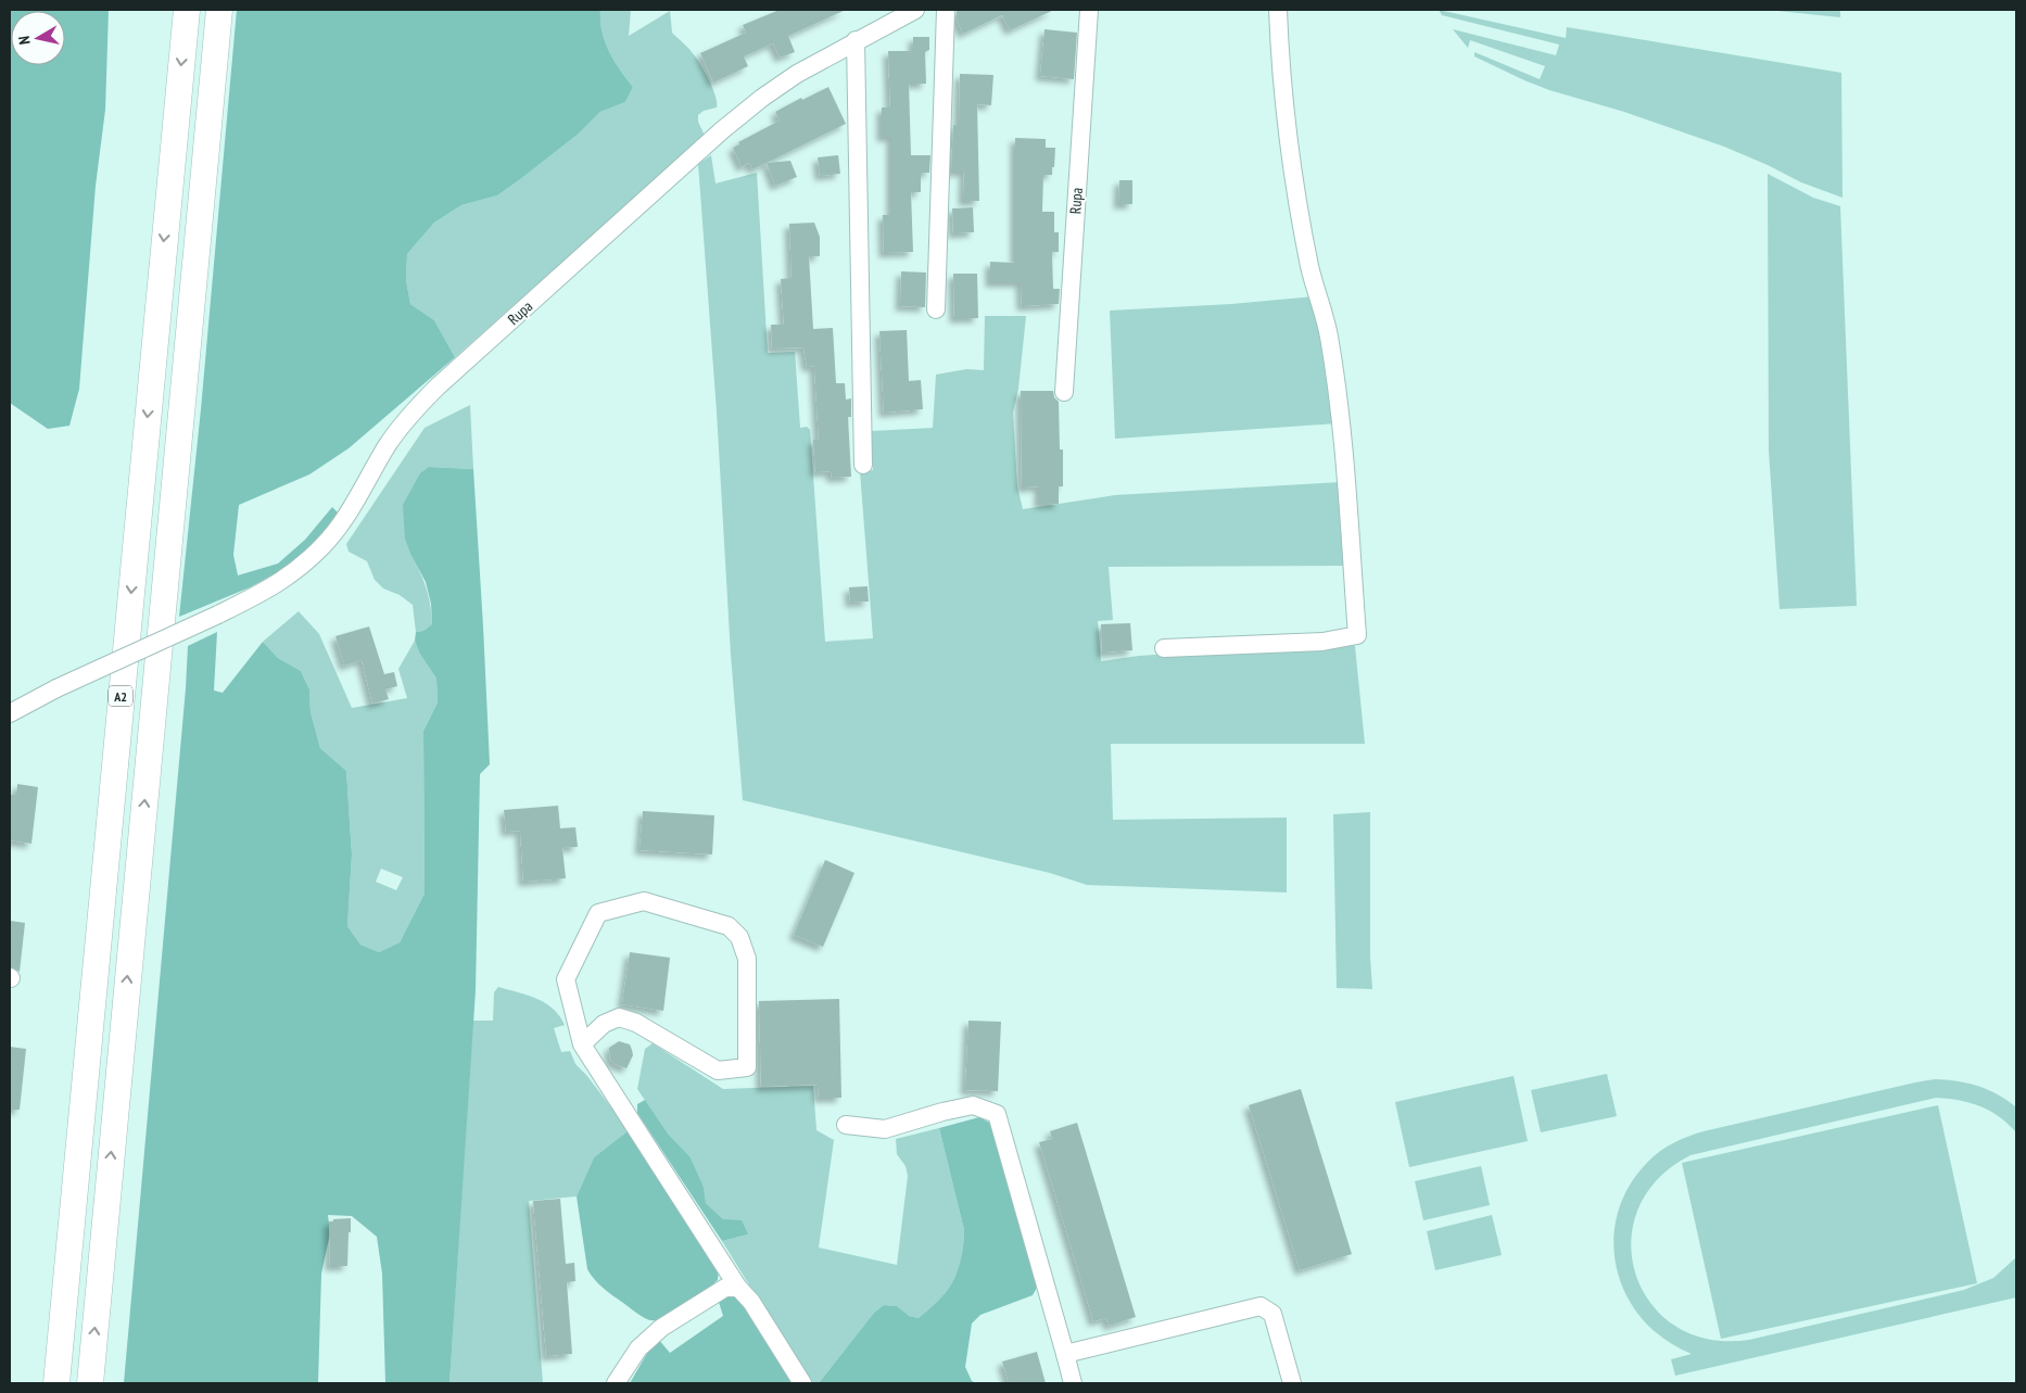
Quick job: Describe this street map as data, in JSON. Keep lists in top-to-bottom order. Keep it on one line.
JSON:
{"streets":{"highway":["A2"],"street":["Rupa"]},"north":"left"}
